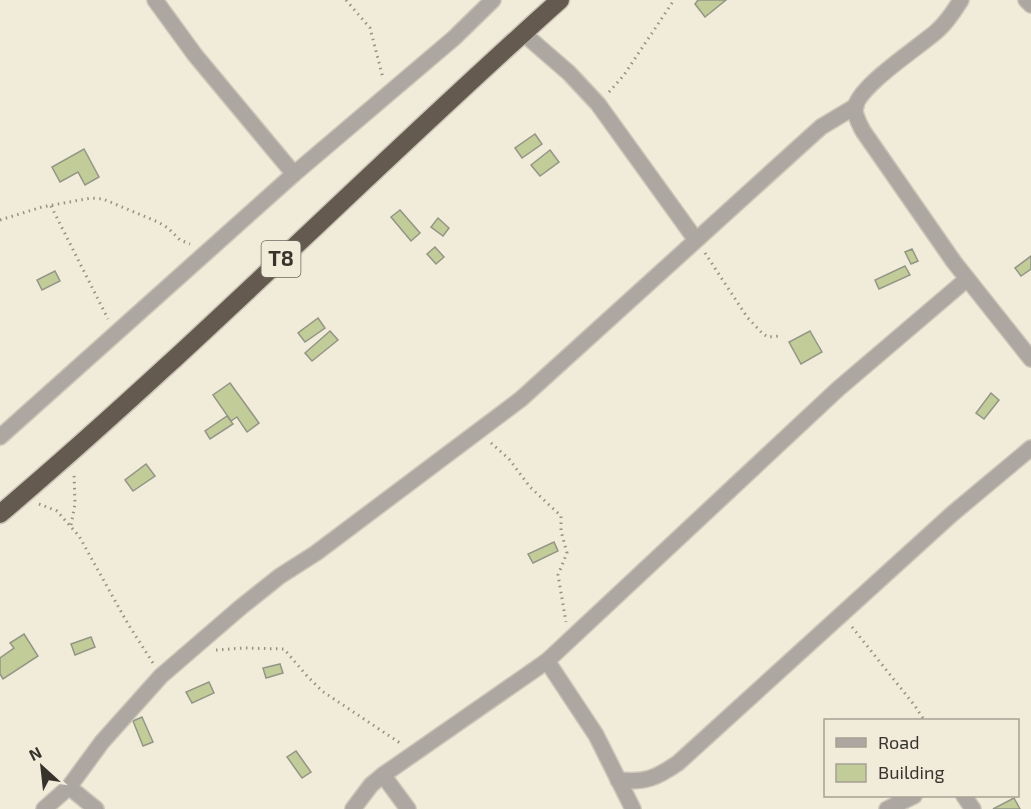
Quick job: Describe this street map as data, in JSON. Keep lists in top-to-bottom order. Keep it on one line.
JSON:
{"streets":{"highway":["T8"]},"legend":["Road","Building"],"north":"top left"}
